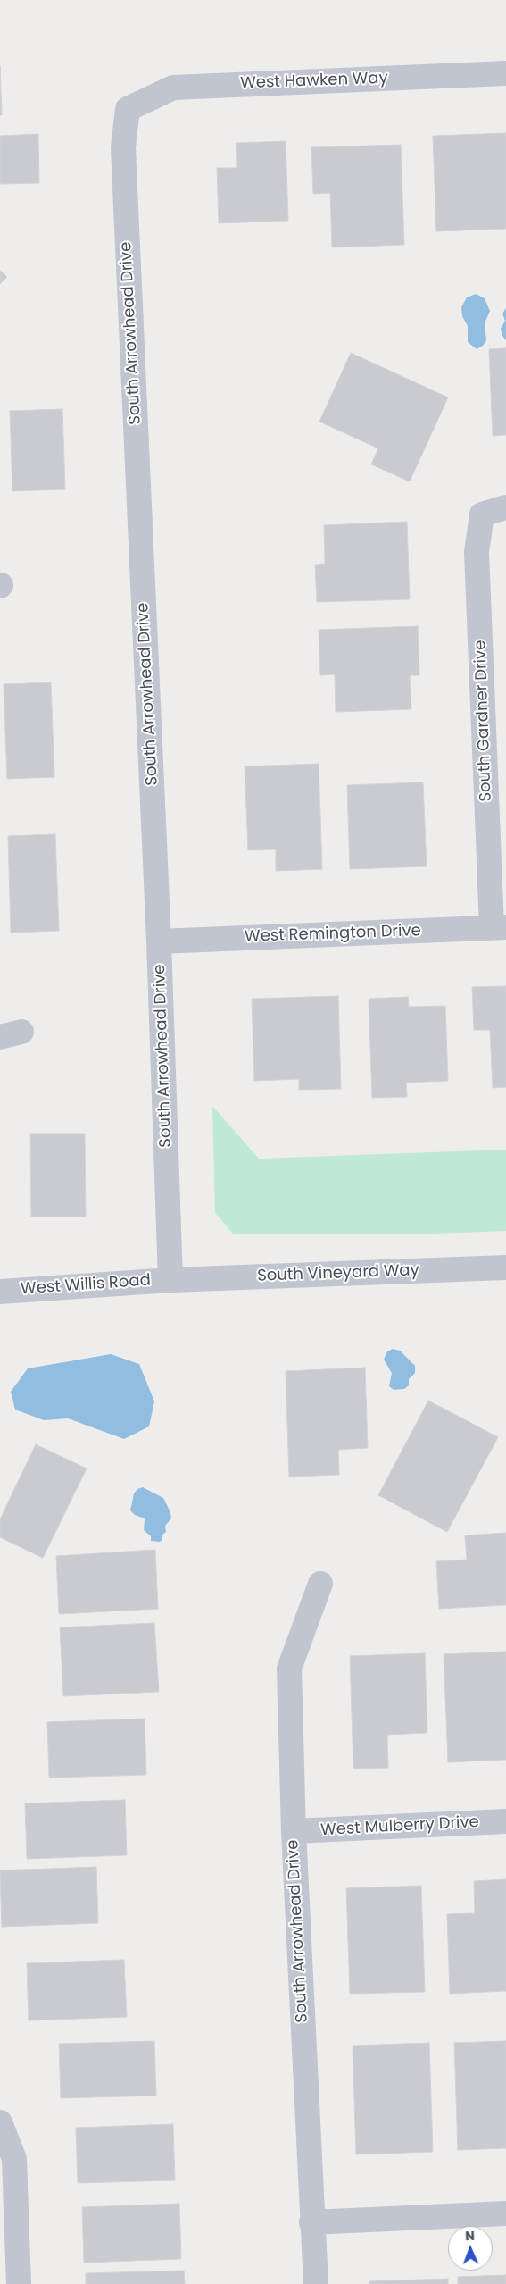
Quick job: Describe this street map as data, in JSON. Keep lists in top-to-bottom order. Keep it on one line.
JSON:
{"streets":{"street":["West Hawken Way","South Arrowhead Drive","South Gardner Drive","West Remington Drive","South Vineyard Way","West Willis Road","West Mulberry Drive"]},"crossings":[["West Hawken Way","South Arrowhead Drive"],["South Arrowhead Drive","West Remington Drive"],["South Arrowhead Drive","South Vineyard Way"],["South Arrowhead Drive","West Willis Road"],["South Arrowhead Drive","West Mulberry Drive"],["South Gardner Drive","West Remington Drive"],["South Vineyard Way","West Willis Road"]],"north":"top"}
